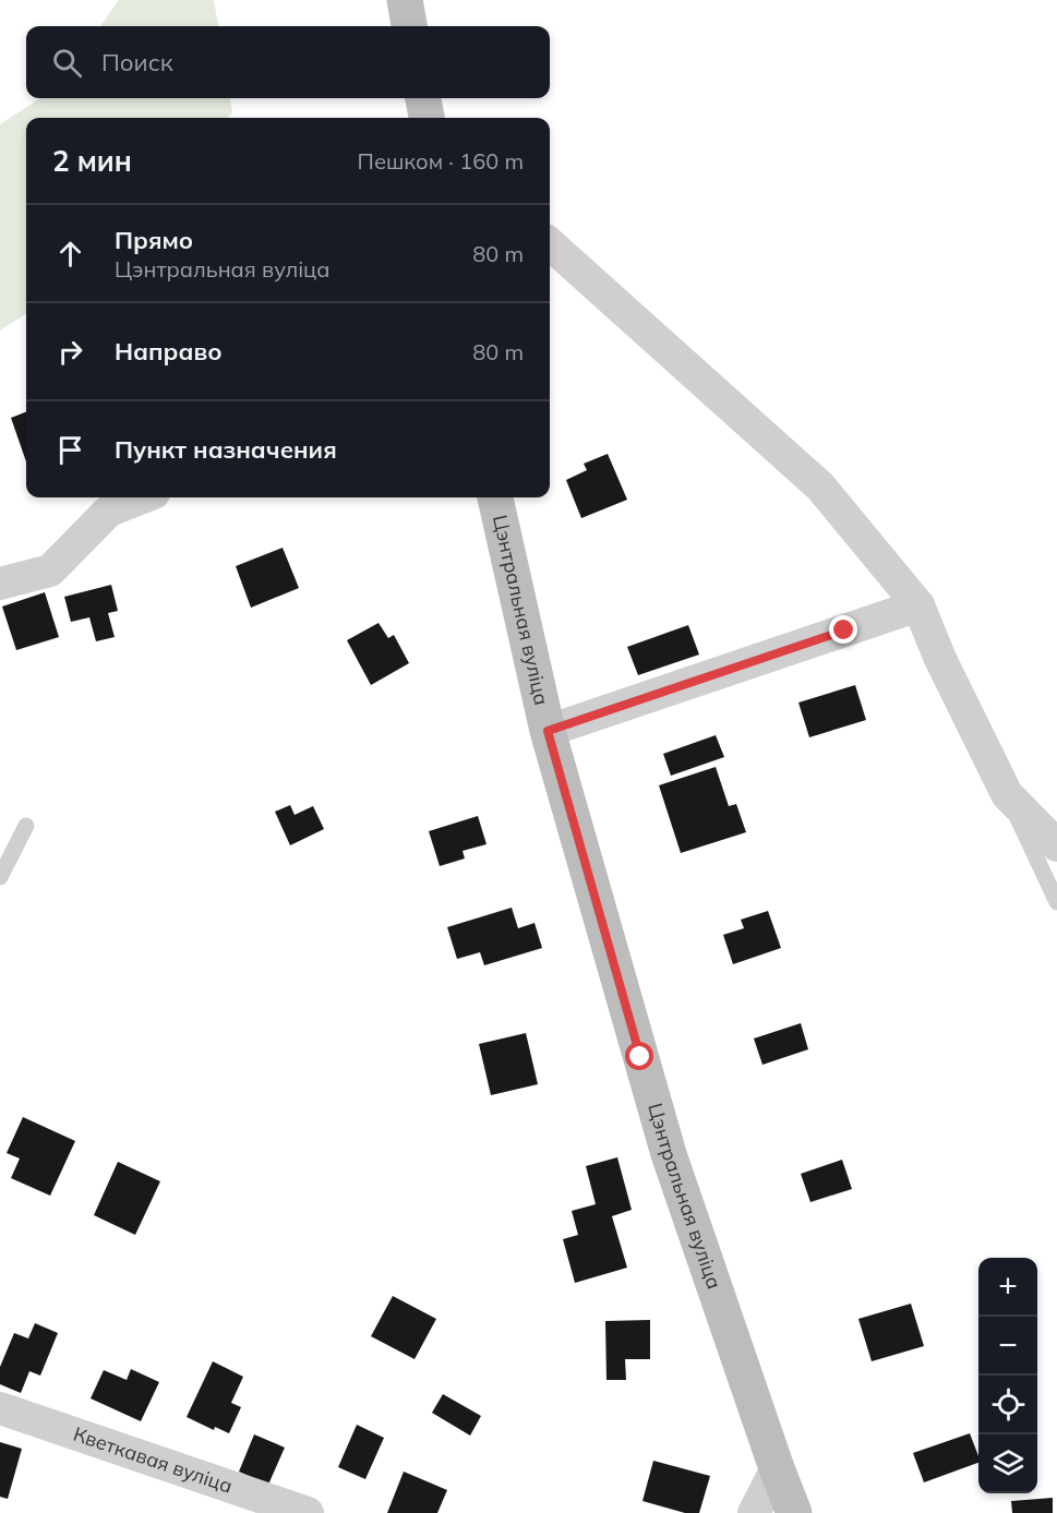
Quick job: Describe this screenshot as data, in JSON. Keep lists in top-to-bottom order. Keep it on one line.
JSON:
{"streets":{"street":["Цэнтральная вуліца","Кветкавая вуліца"]},"page":{"search":"Поиск","heading":["2 мин","Пешком · 160 m"],"list":[["Прямо","Цэнтральная вуліца","80 m"],["Направо","80 m"],"Пункт назначения"],"map_buttons":["+","−"]}}
